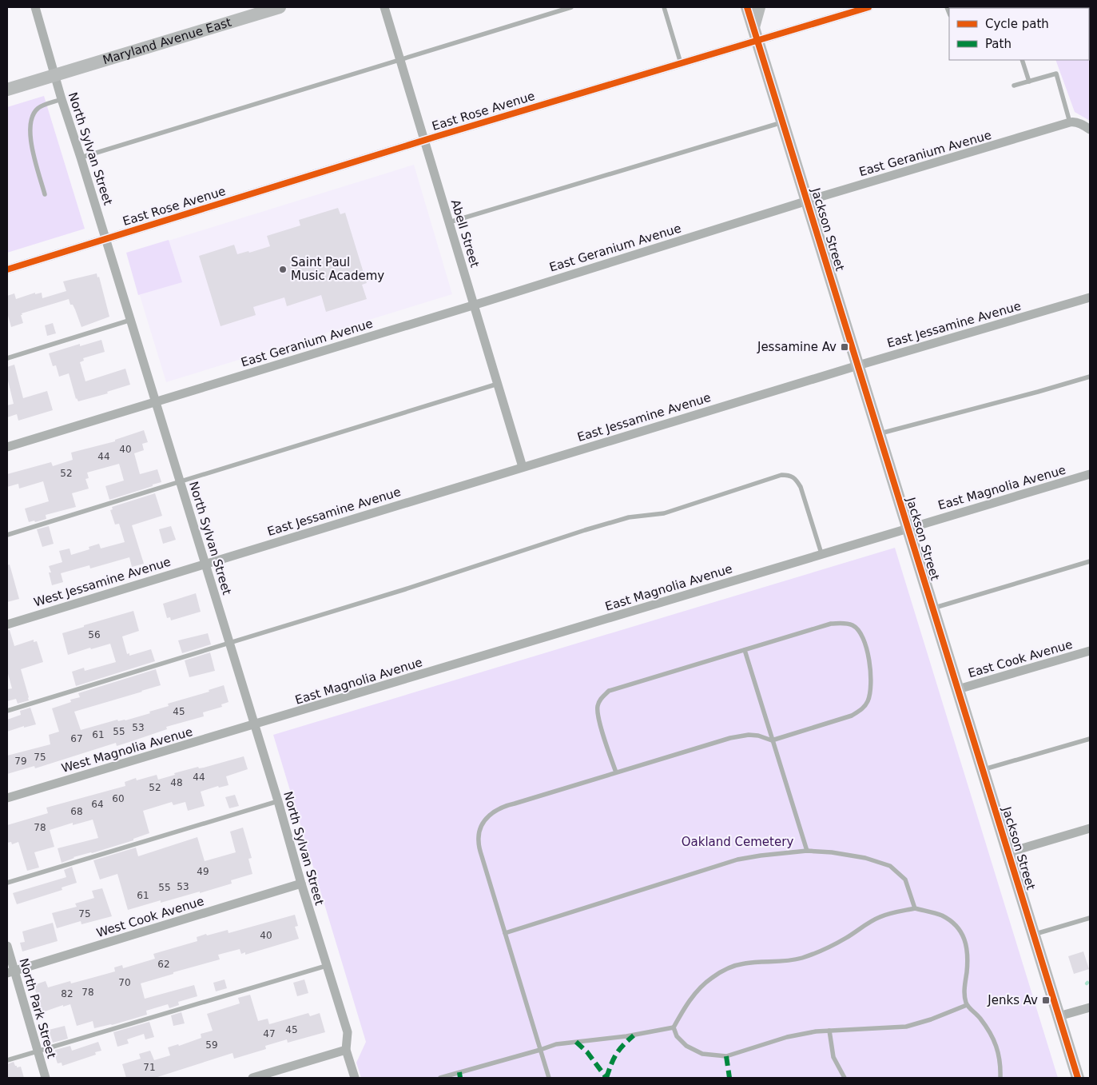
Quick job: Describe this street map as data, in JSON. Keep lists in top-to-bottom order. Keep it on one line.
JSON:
{"streets":{"street":["Maryland Avenue East","East Rose Avenue","North Sylvan Street","East Geranium Avenue","Jackson Street","Abell Street","East Jessamine Avenue","East Magnolia Avenue","West Jessamine Avenue","East Cook Avenue","West Magnolia Avenue","West Cook Avenue","North Park Street"]},"crossings":[["Maryland Avenue East","North Sylvan Street"],["East Rose Avenue","North Sylvan Street"],["East Rose Avenue","Jackson Street"],["East Rose Avenue","Abell Street"],["North Sylvan Street","East Geranium Avenue"],["North Sylvan Street","East Jessamine Avenue"],["North Sylvan Street","East Magnolia Avenue"],["North Sylvan Street","West Jessamine Avenue"],["North Sylvan Street","West Magnolia Avenue"],["North Sylvan Street","West Cook Avenue"],["East Geranium Avenue","Jackson Street"],["East Geranium Avenue","Abell Street"],["Jackson Street","East Jessamine Avenue"],["Jackson Street","East Magnolia Avenue"],["Jackson Street","East Cook Avenue"],["Abell Street","East Jessamine Avenue"],["East Jessamine Avenue","West Jessamine Avenue"],["East Magnolia Avenue","West Magnolia Avenue"],["West Cook Avenue","North Park Street"]],"parks":["Oakland Cemetery"],"places":{"other":["Saint Paul Music Academy"],"transit":["Jessamine Av","Jenks Av"]},"house_numbers":["40","44","52","56","45","53","55","61","67","75","79","44","48","52","60","64","68","78","49","53","55","61","75","40","62","70","78","82","45","47","59","71"],"legend":["Cycle path","Path"]}
